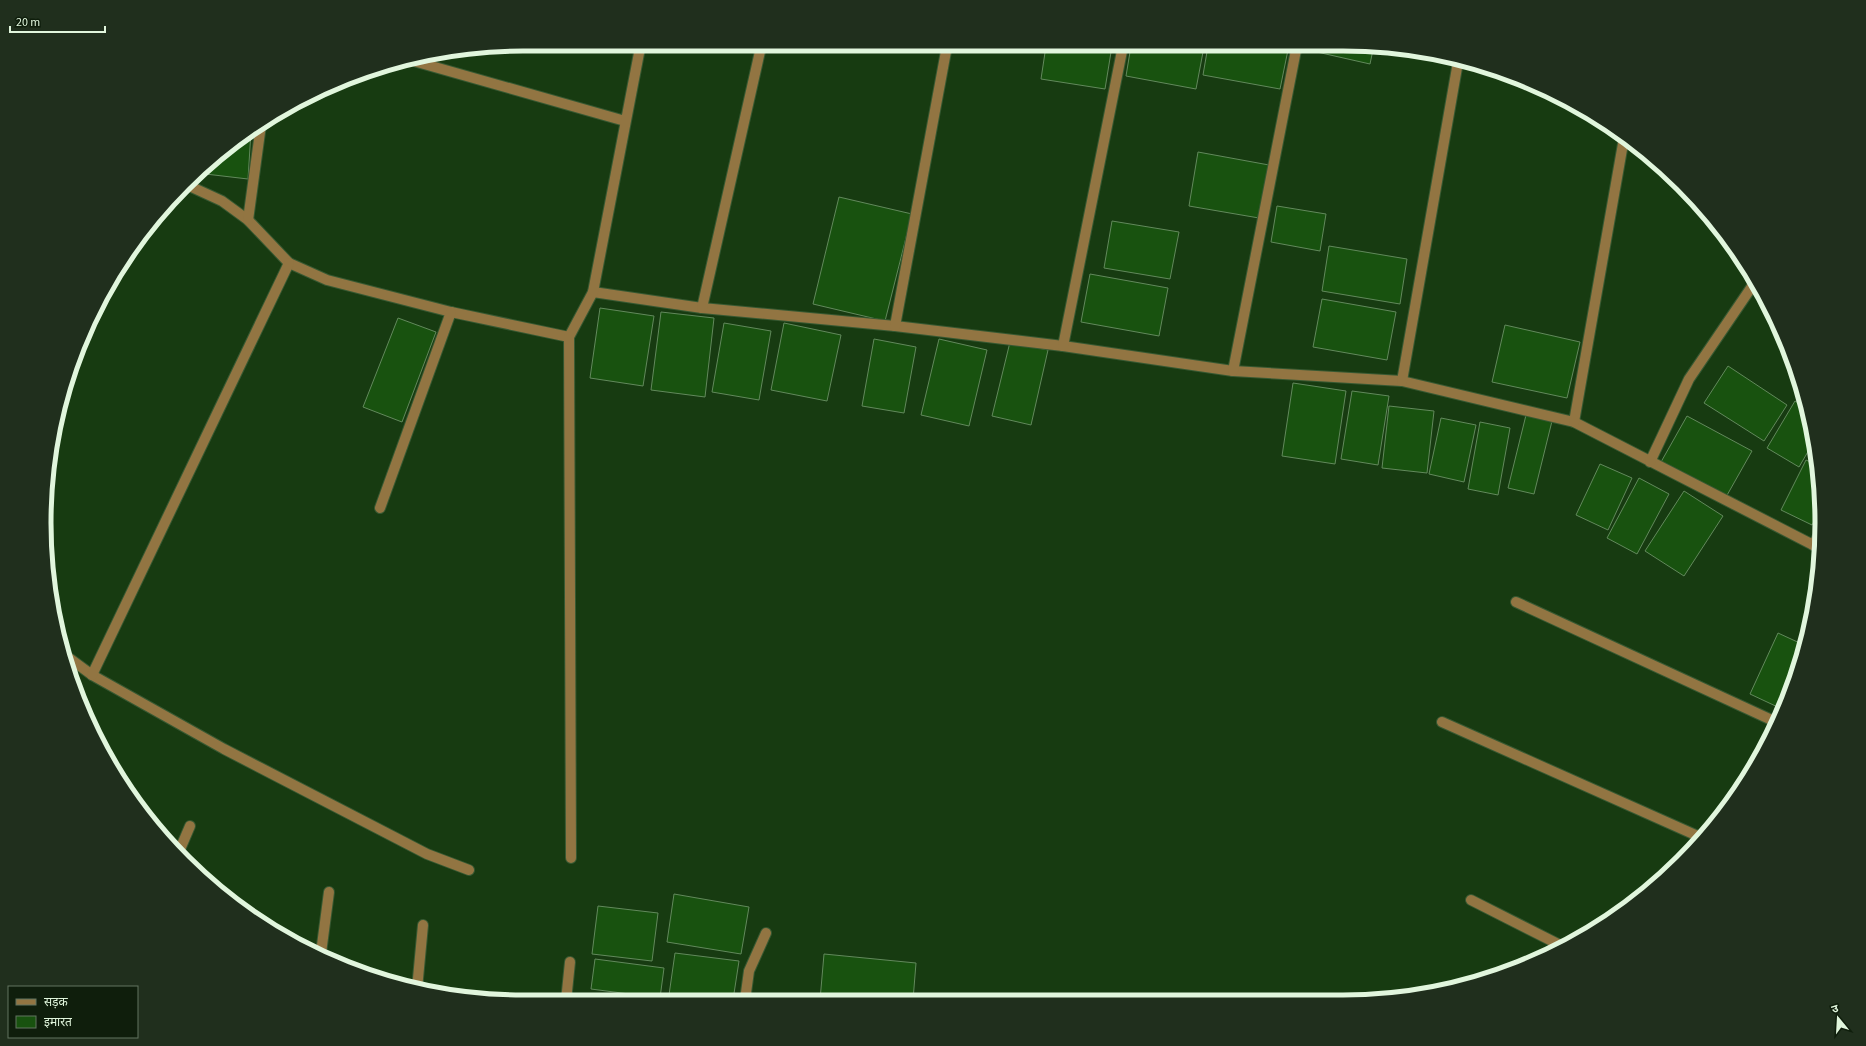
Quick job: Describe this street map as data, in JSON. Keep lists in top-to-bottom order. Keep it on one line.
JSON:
{"legend":["सड़क","इमारत"],"scale_bar":"20 m","north":"top"}
